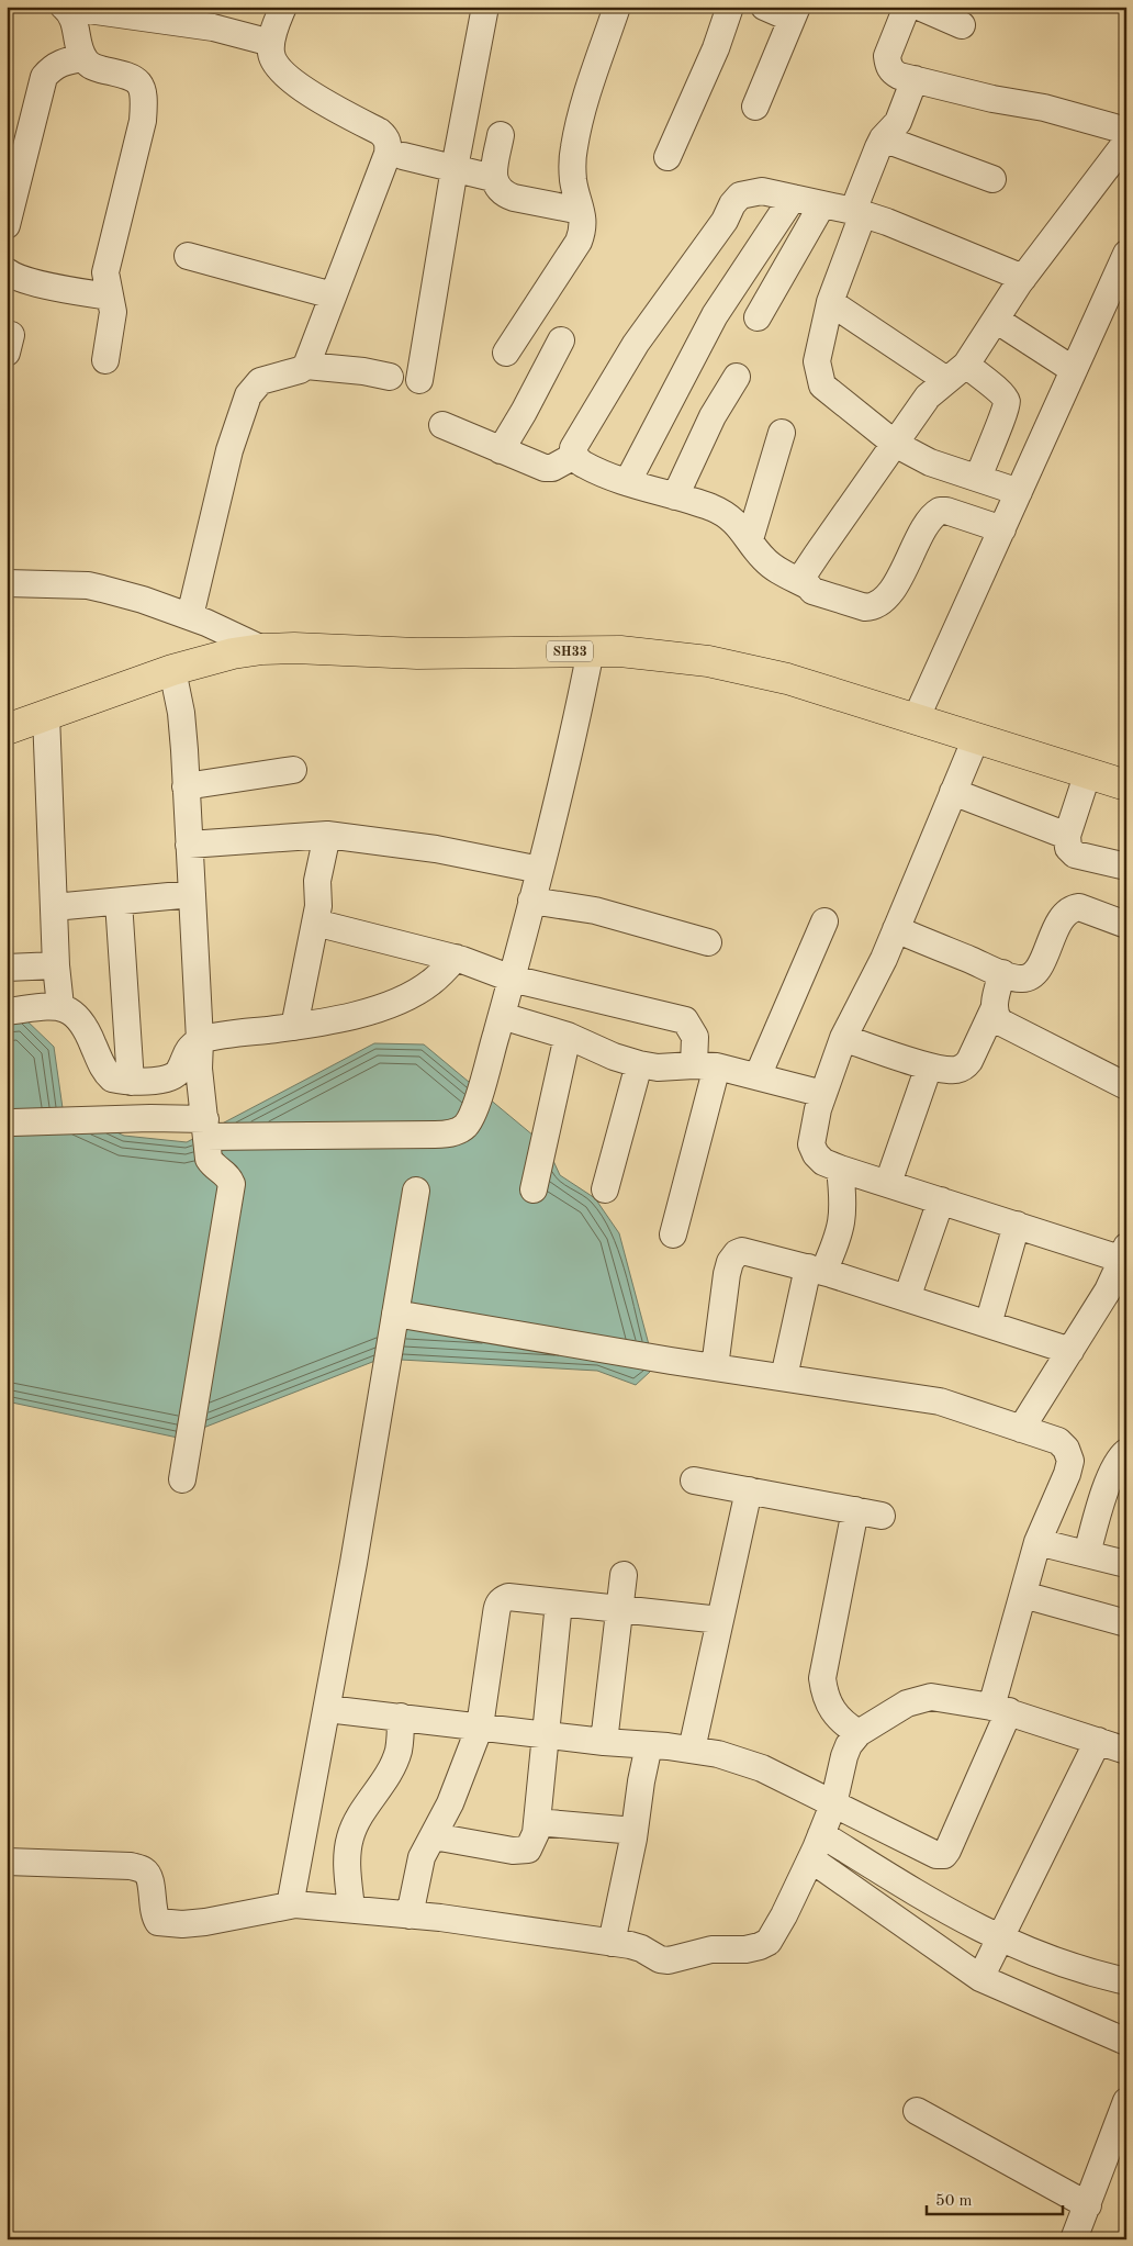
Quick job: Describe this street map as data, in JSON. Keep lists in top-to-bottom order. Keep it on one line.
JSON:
{"streets":{"main road":["SH33"]},"scale_bar":"50 m"}
